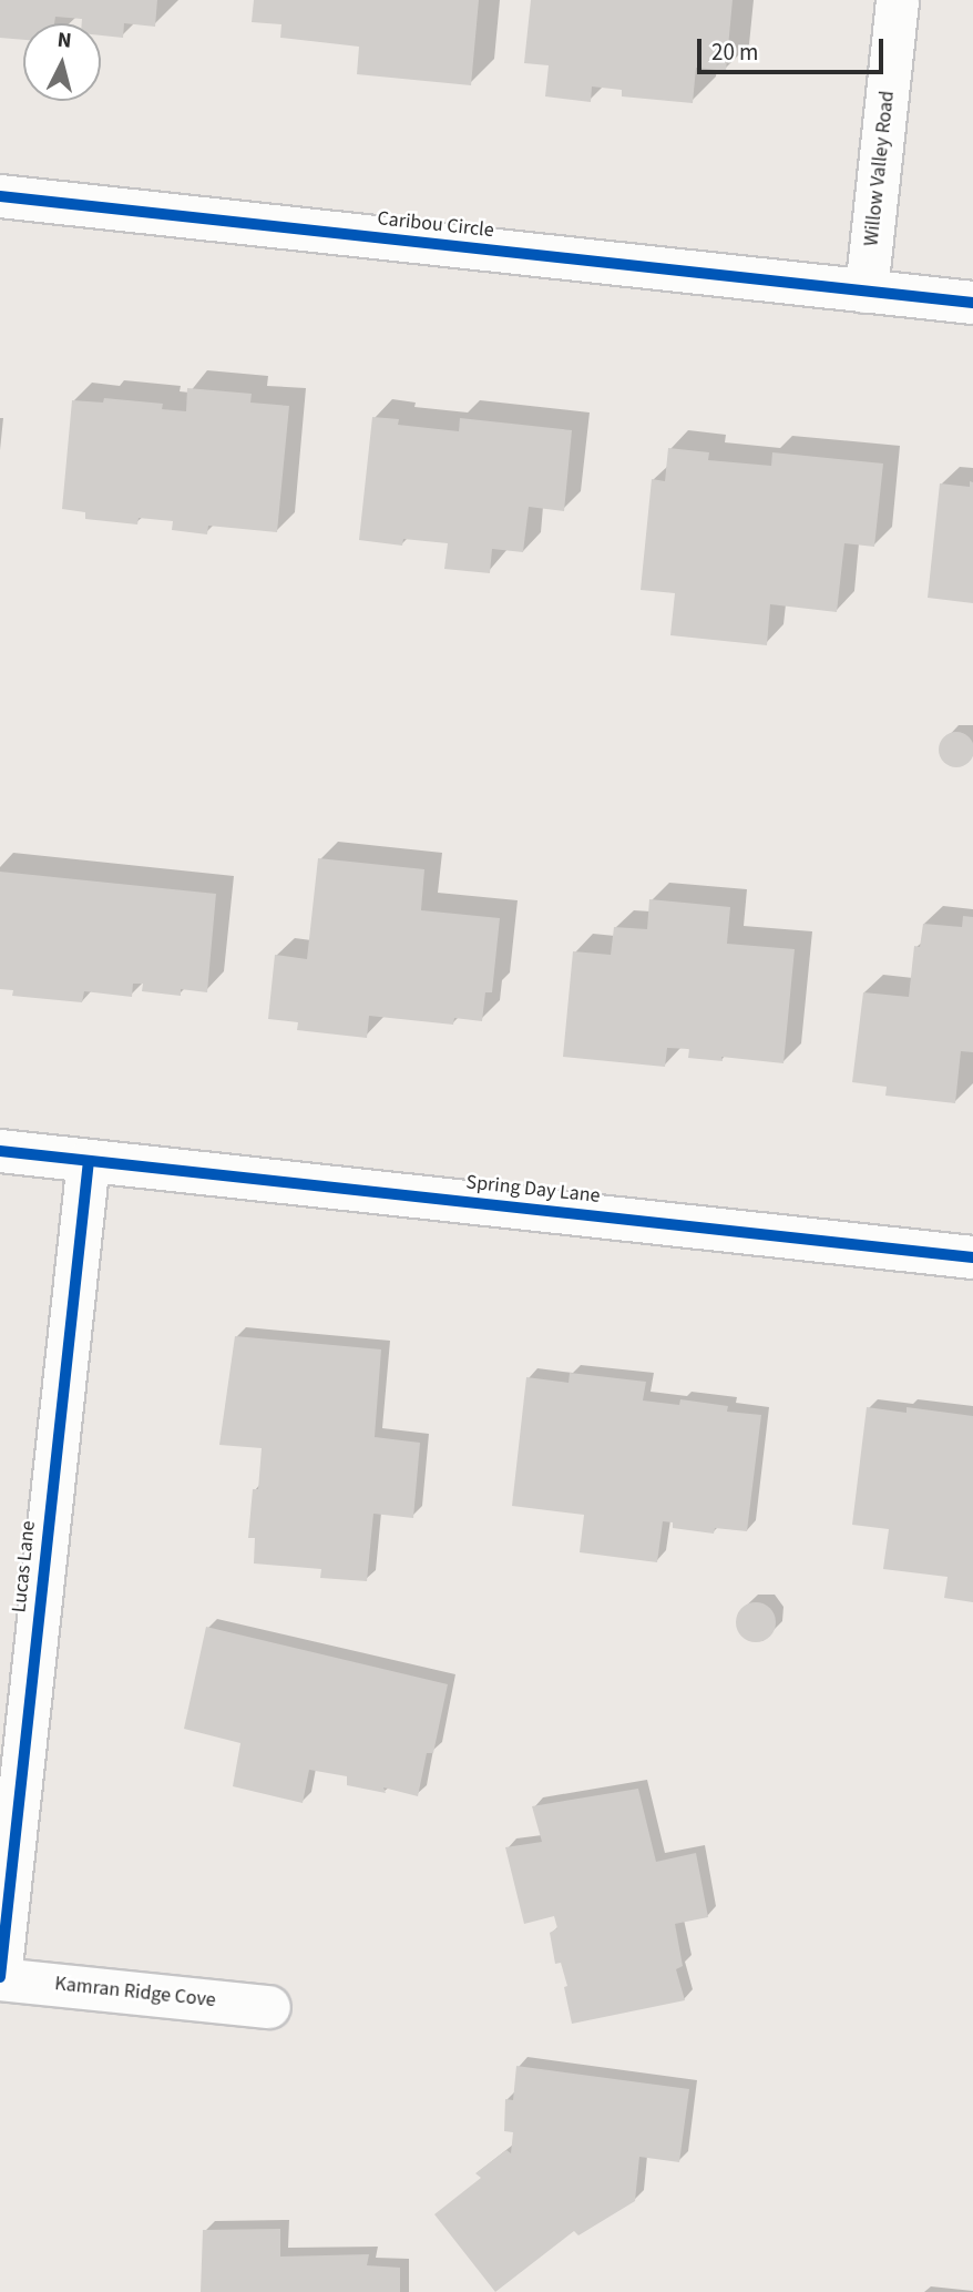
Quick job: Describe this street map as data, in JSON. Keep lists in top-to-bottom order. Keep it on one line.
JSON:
{"streets":{"street":["Willow Valley Road","Caribou Circle","Spring Day Lane","Lucas Lane","Kamran Ridge Cove"]},"crossings":[["Willow Valley Road","Caribou Circle"],["Spring Day Lane","Lucas Lane"],["Lucas Lane","Kamran Ridge Cove"]],"scale_bar":"20 m","north":"top"}
